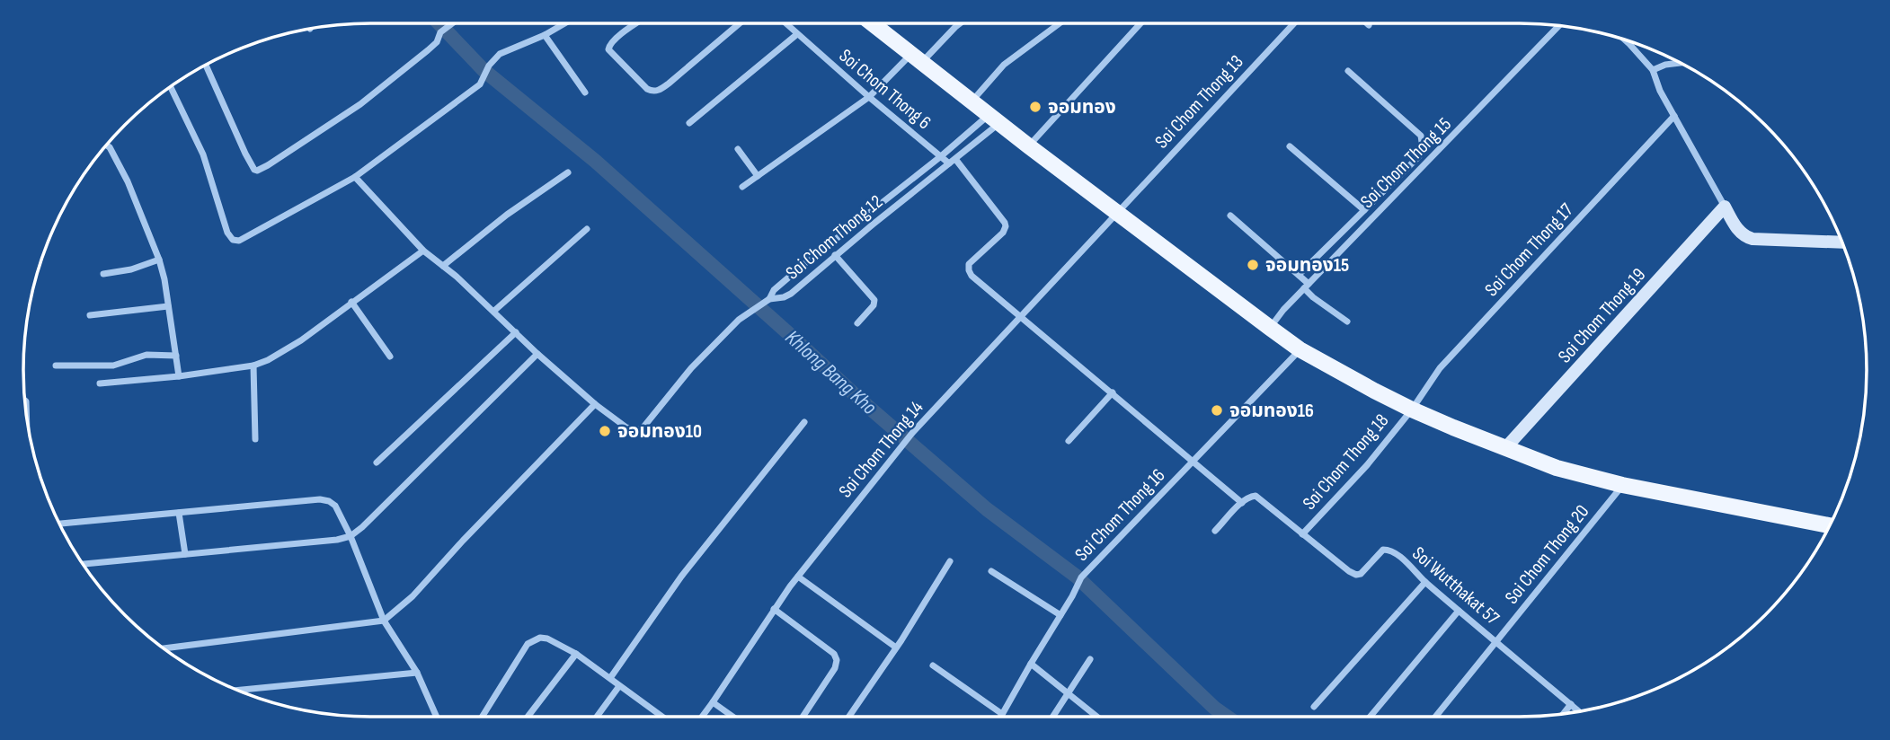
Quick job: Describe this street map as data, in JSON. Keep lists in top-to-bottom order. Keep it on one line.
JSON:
{"streets":{"street":["Soi Chom Thong 6","Soi Chom Thong 13","Soi Chom Thong 15","Soi Chom Thong 12","Soi Chom Thong 17","Soi Chom Thong 19","Soi Chom Thong 14","Soi Chom Thong 18","Soi Chom Thong 16","Soi Chom Thong 20","Soi Wutthakat 57"]},"crossings":[["Soi Chom Thong 6","Soi Chom Thong 12"],["Soi Chom Thong 6","Soi Chom Thong 14"],["Soi Chom Thong 13","Soi Chom Thong 14"],["Soi Chom Thong 17","Soi Chom Thong 18"],["Soi Chom Thong 18","Soi Wutthakat 57"],["Soi Chom Thong 20","Soi Wutthakat 57"]],"water":["Khlong Bang Kho"],"places":["จอมทอง","จอมทอง15","จอมทอง16","จอมทอง10"]}
